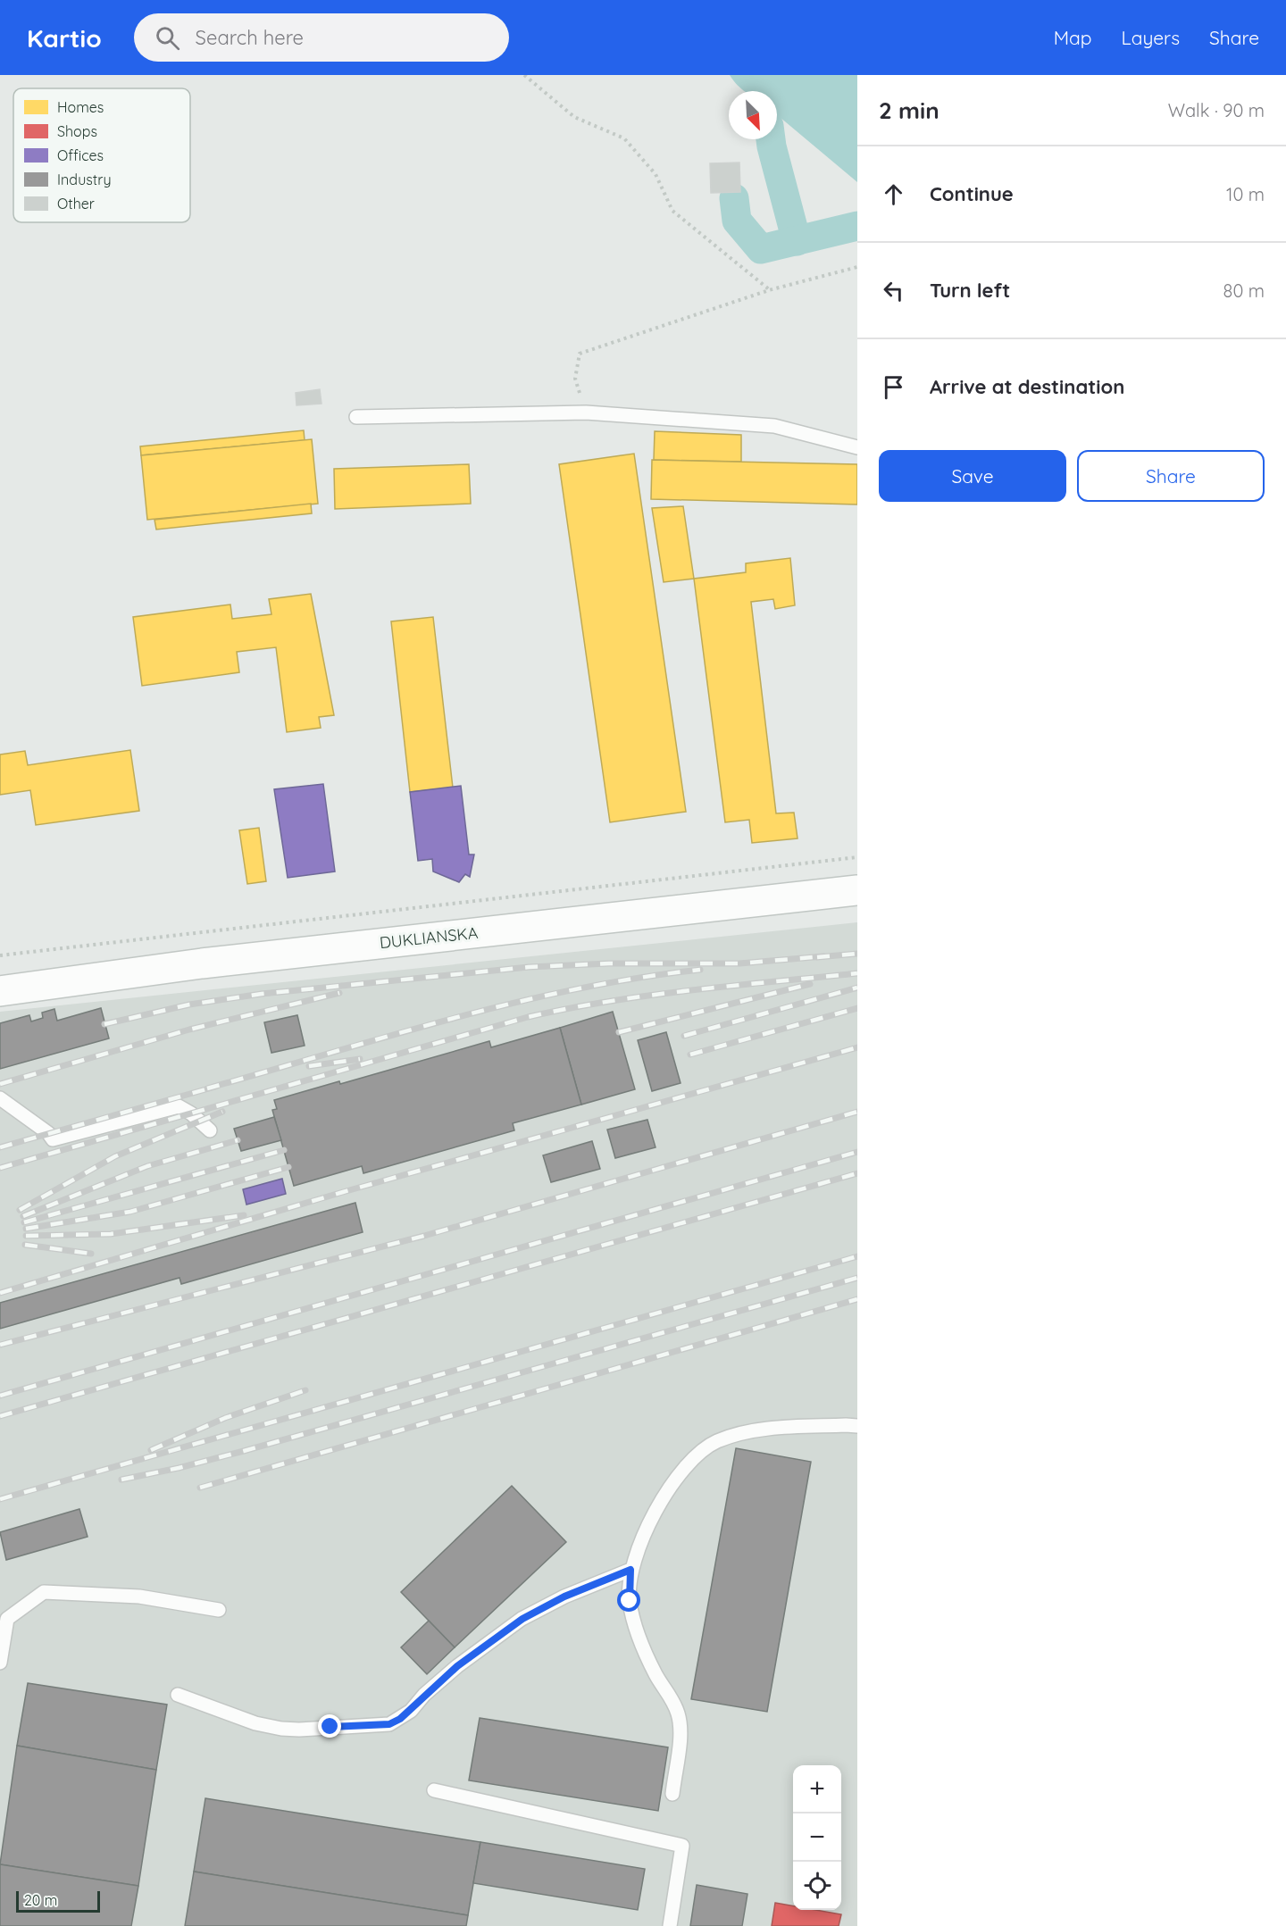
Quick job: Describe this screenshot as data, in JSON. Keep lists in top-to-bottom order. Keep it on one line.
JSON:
{"streets":{"street":["DUKLIANSKA"]},"legend":["Homes","Shops","Offices","Industry","Other"],"scale_bar":"20 m","north":"bottom right","page":{"header":"Kartio","search":"Search here","nav":["Map","Layers","Share"],"heading":["2 min","Walk · 90 m"],"list":[["Continue","10 m"],["Turn left","80 m"],"Arrive at destination"],"buttons":["Save","Share"],"map_buttons":["+","−"],"scale":"20 m"}}
